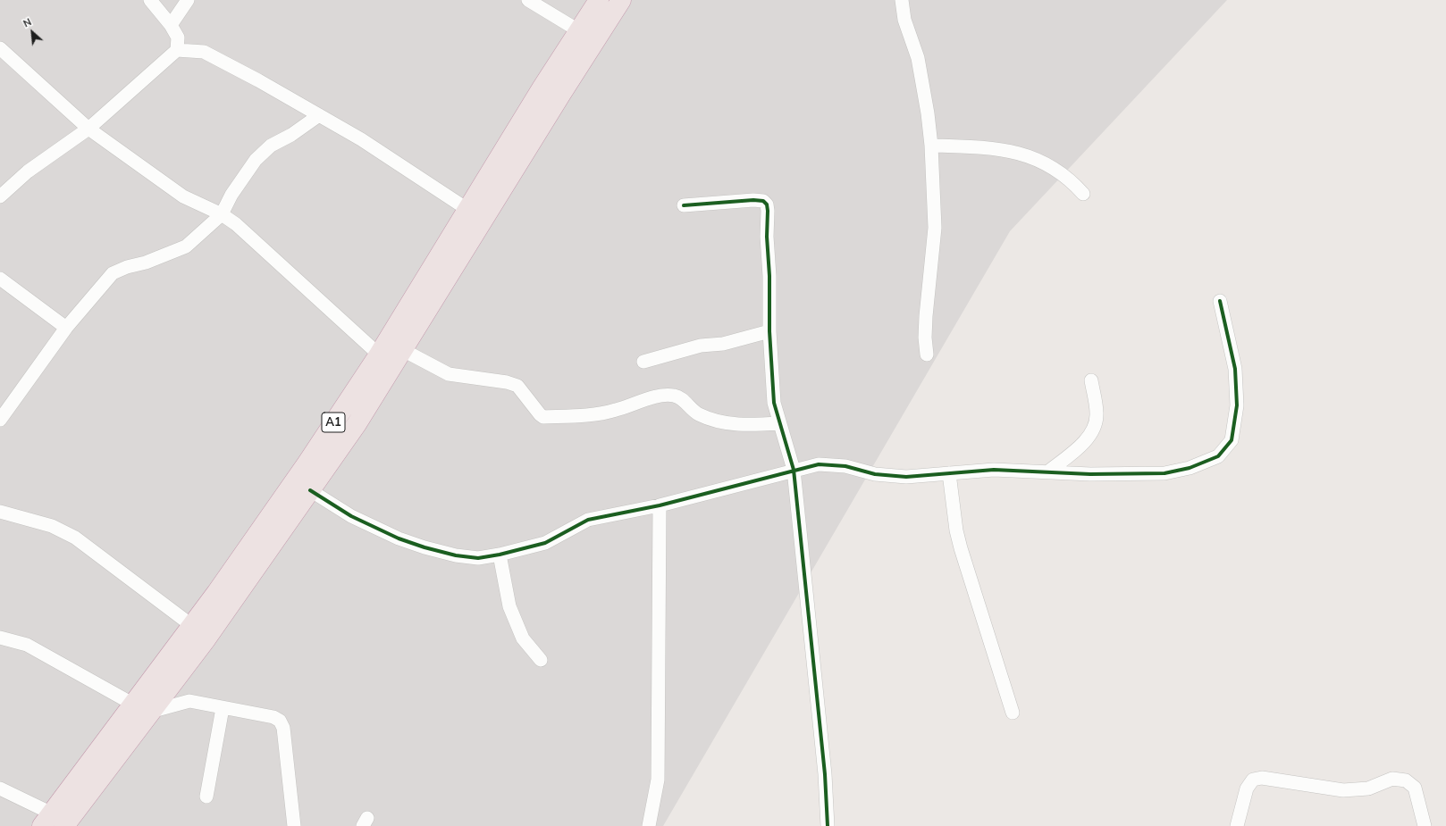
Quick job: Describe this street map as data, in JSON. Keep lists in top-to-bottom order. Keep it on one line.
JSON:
{"streets":{"highway":["A1"]},"north":"top left"}
